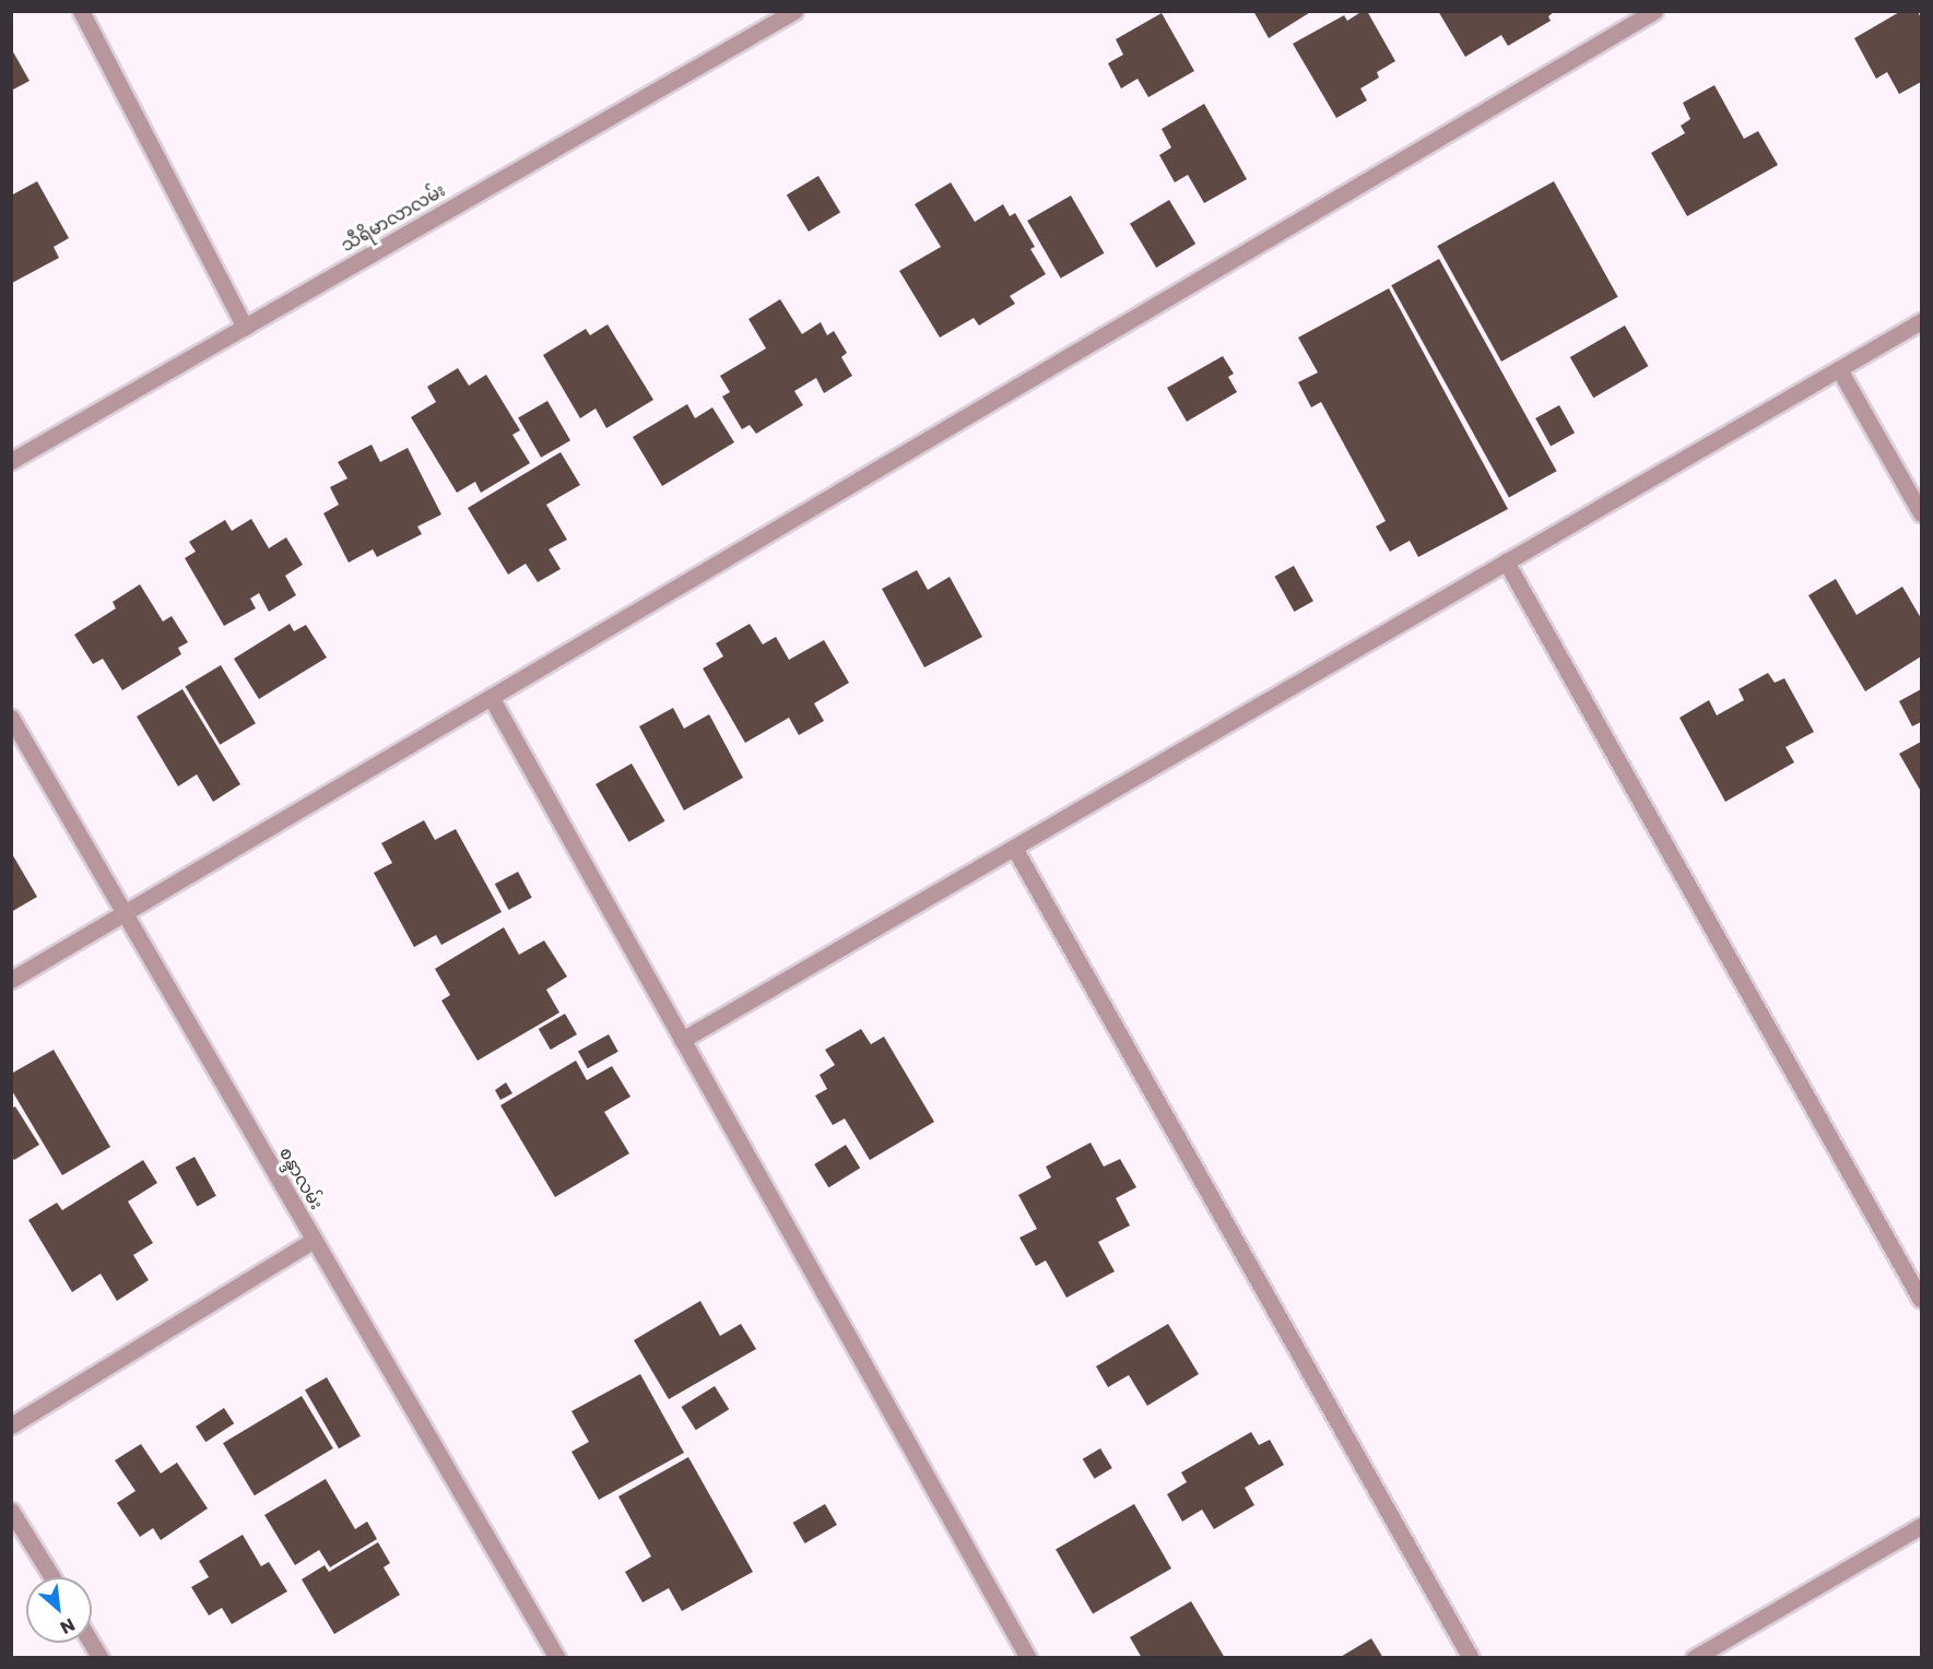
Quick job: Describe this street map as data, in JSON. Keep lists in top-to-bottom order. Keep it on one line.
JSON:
{"streets":{"street":["သီရိမာလာလမ်း","စန္ဒာလမ်း"]},"north":"bottom right"}
